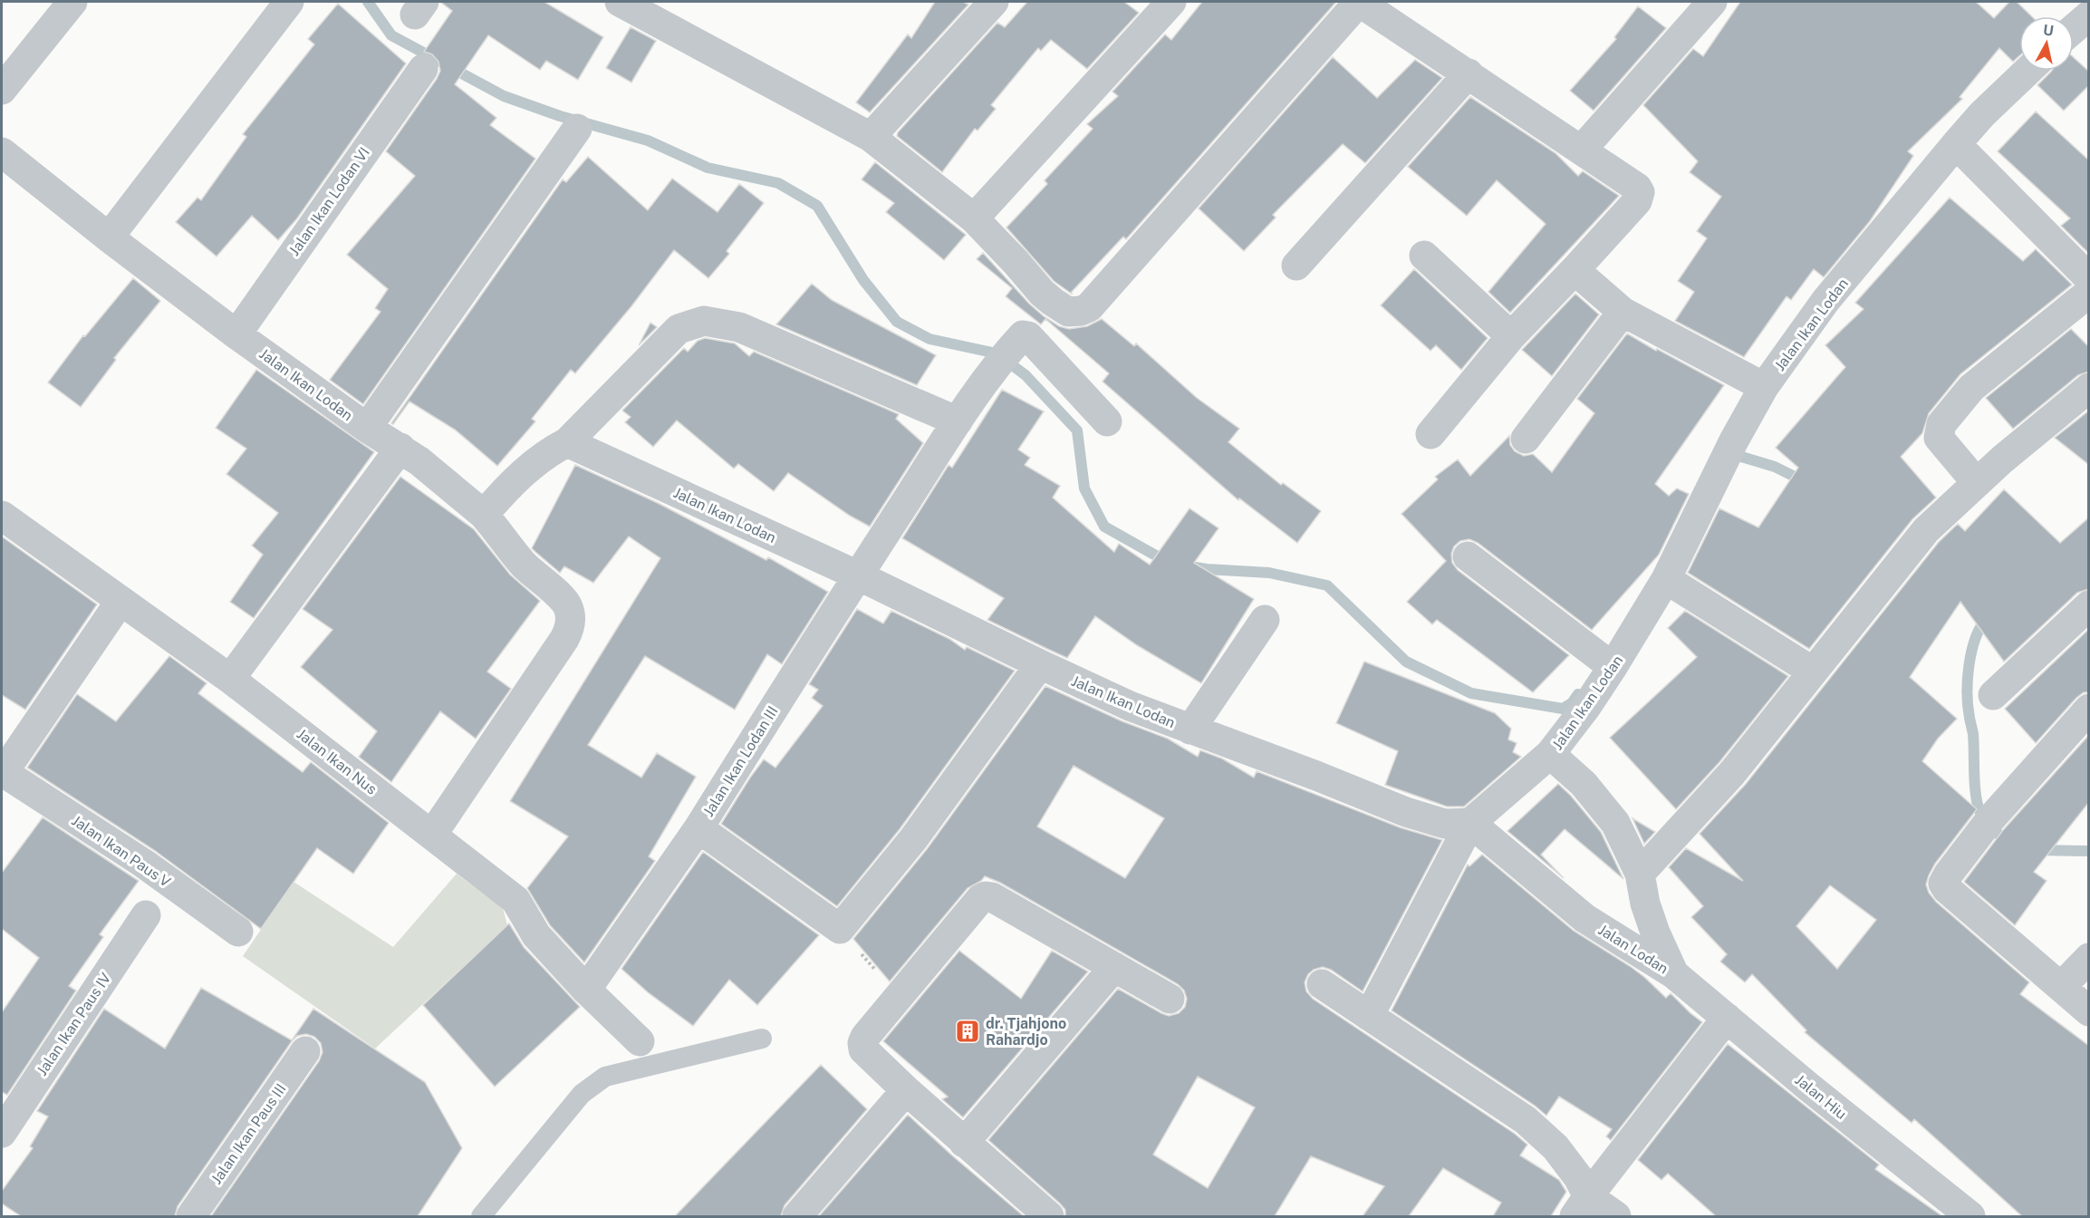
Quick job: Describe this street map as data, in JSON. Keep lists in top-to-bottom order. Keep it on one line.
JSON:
{"streets":{"street":["Jalan Ikan Lodan VI","Jalan Ikan Lodan","Jalan Ikan Nus","Jalan Ikan Lodan III","Jalan Ikan Paus V","Jalan Lodan","Jalan Ikan Paus IV","Jalan Hiu","Jalan Ikan Paus III"]},"crossings":[["Jalan Ikan Lodan VI","Jalan Ikan Lodan"],["Jalan Ikan Lodan","Jalan Ikan Nus"],["Jalan Ikan Lodan","Jalan Ikan Lodan III"],["Jalan Ikan Lodan","Jalan Lodan"],["Jalan Ikan Nus","Jalan Ikan Paus V"],["Jalan Lodan","Jalan Hiu"]],"places":{"building":["dr. Tjahjono Rahardjo"]},"north":"top"}
